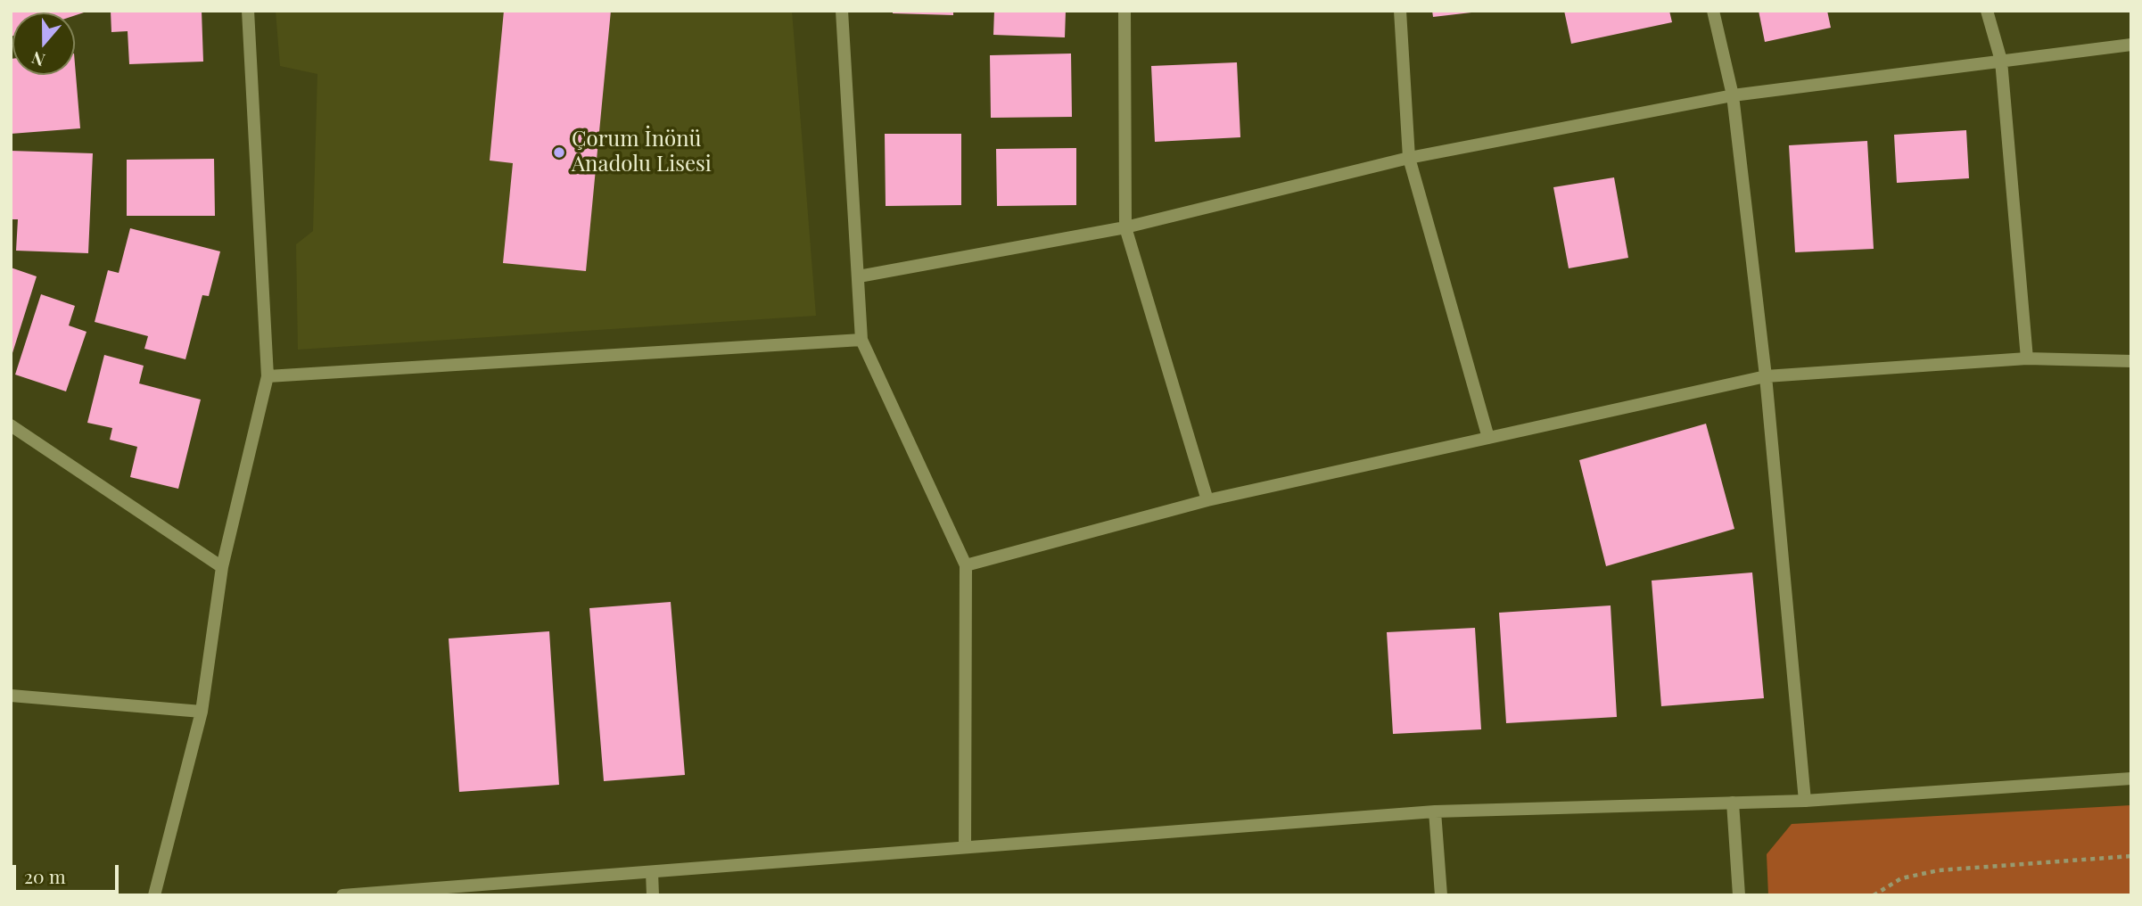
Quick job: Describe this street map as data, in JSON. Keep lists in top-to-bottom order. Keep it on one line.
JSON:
{"places":["Çorum İnönü Anadolu Lisesi"],"scale_bar":"20 m","north":"bottom"}
